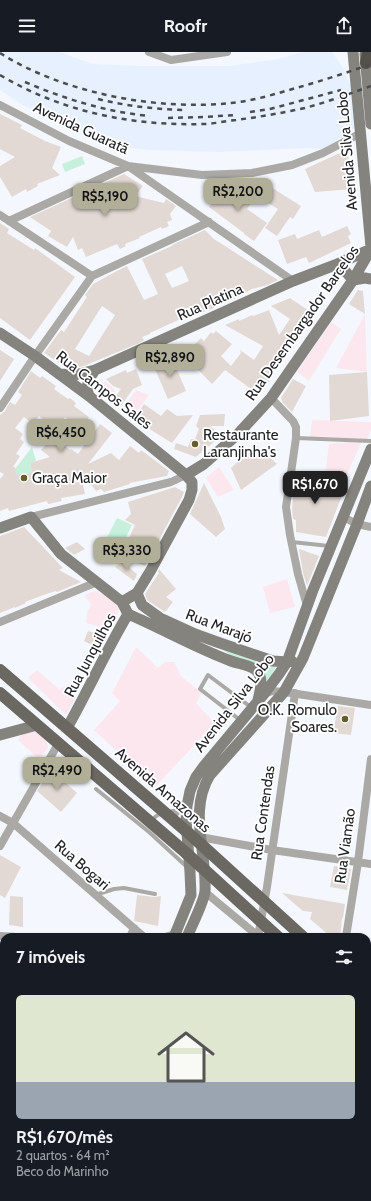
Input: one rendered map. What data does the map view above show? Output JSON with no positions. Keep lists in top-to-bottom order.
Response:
{
  "streets": {
    "main road": ["Avenida Amazonas"],
    "street": [
      "Avenida Guaratã",
      "Avenida Silva Lobo",
      "Rua Platina",
      "Rua Desembargador Barcelos",
      "Rua Campos Sales",
      "Rua Marajó",
      "Rua Junquilhos",
      "Rua Contendas",
      "Rua Viamão",
      "Rua Bogari"
    ]
  },
  "crossings": [
    ["Avenida Guaratã", "Avenida Silva Lobo"],
    ["Avenida Silva Lobo", "Rua Platina"],
    ["Avenida Silva Lobo", "Rua Desembargador Barcelos"],
    ["Avenida Silva Lobo", "Rua Marajó"],
    ["Avenida Silva Lobo", "Rua Contendas"],
    ["Rua Platina", "Rua Desembargador Barcelos"],
    ["Rua Platina", "Rua Campos Sales"],
    ["Rua Desembargador Barcelos", "Rua Campos Sales"],
    ["Rua Desembargador Barcelos", "Rua Junquilhos"],
    ["Rua Campos Sales", "Rua Junquilhos"],
    ["Rua Marajó", "Rua Junquilhos"],
    ["Rua Junquilhos", "Avenida Amazonas"]
  ],
  "places": ["Restaurante Laranjinha's", "Graça Maior", "O.K. Romulo Soares."],
  "page": {
    "header": "Roofr",
    "price": [
      "R$2,200",
      "R$5,190",
      "R$2,890",
      "R$6,450",
      "R$1,670",
      "R$3,330",
      "R$2,490"
    ],
    "heading": "7 imóveis",
    "list": [
      {
        "name": "R$1,670/mês",
        "note": "2 quartos · 64 m² · Beco do Marinho"
      }
    ]
  }
}
